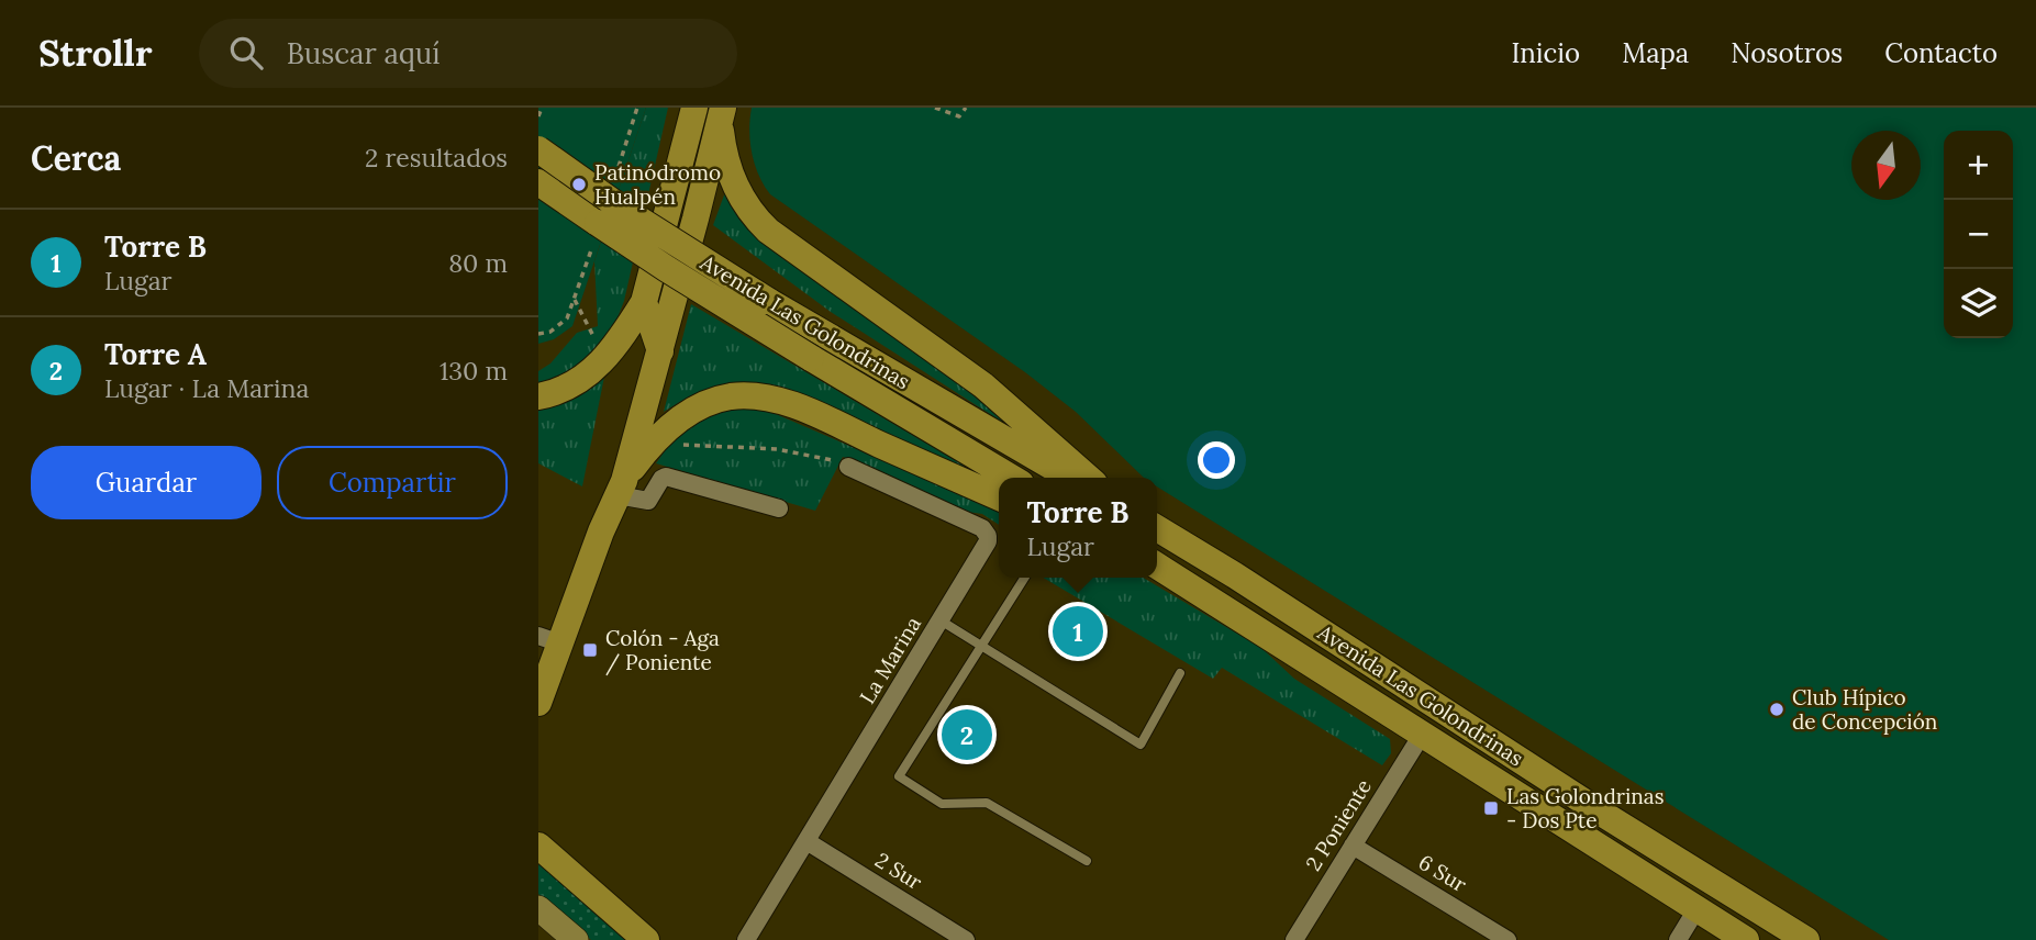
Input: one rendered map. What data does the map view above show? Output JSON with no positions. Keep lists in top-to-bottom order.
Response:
{
  "streets": {
    "main road": ["Avenida Las Golondrinas"],
    "street": [
      "La Marina",
      "2 Poniente",
      "2 Sur",
      "6 Sur"
    ]
  },
  "crossings": [
    ["Avenida Las Golondrinas", "2 Poniente"],
    ["La Marina", "2 Sur"],
    ["2 Poniente", "6 Sur"]
  ],
  "places": {
    "other": ["Patinódromo Hualpén", "Club Hípico de Concepción"],
    "transit": ["Colón - Aga / Poniente", "Las Golondrinas - Dos Pte"]
  },
  "north": "bottom",
  "page": {
    "header": "Strollr",
    "search": "Buscar aquí",
    "nav": [
      "Inicio",
      "Mapa",
      "Nosotros",
      "Contacto"
    ],
    "heading": ["Cerca", "2 resultados"],
    "map_buttons": ["+", "−"],
    "list": [
      {
        "mark": "1",
        "name": "Torre B",
        "note": "Lugar",
        "value": "80 m"
      },
      {
        "mark": "2",
        "name": "Torre A",
        "note": "Lugar · La Marina",
        "value": "130 m"
      }
    ],
    "buttons": ["Guardar", "Compartir"],
    "popup": ["Torre B", "Lugar"],
    "pins": ["1", "2"]
  }
}
